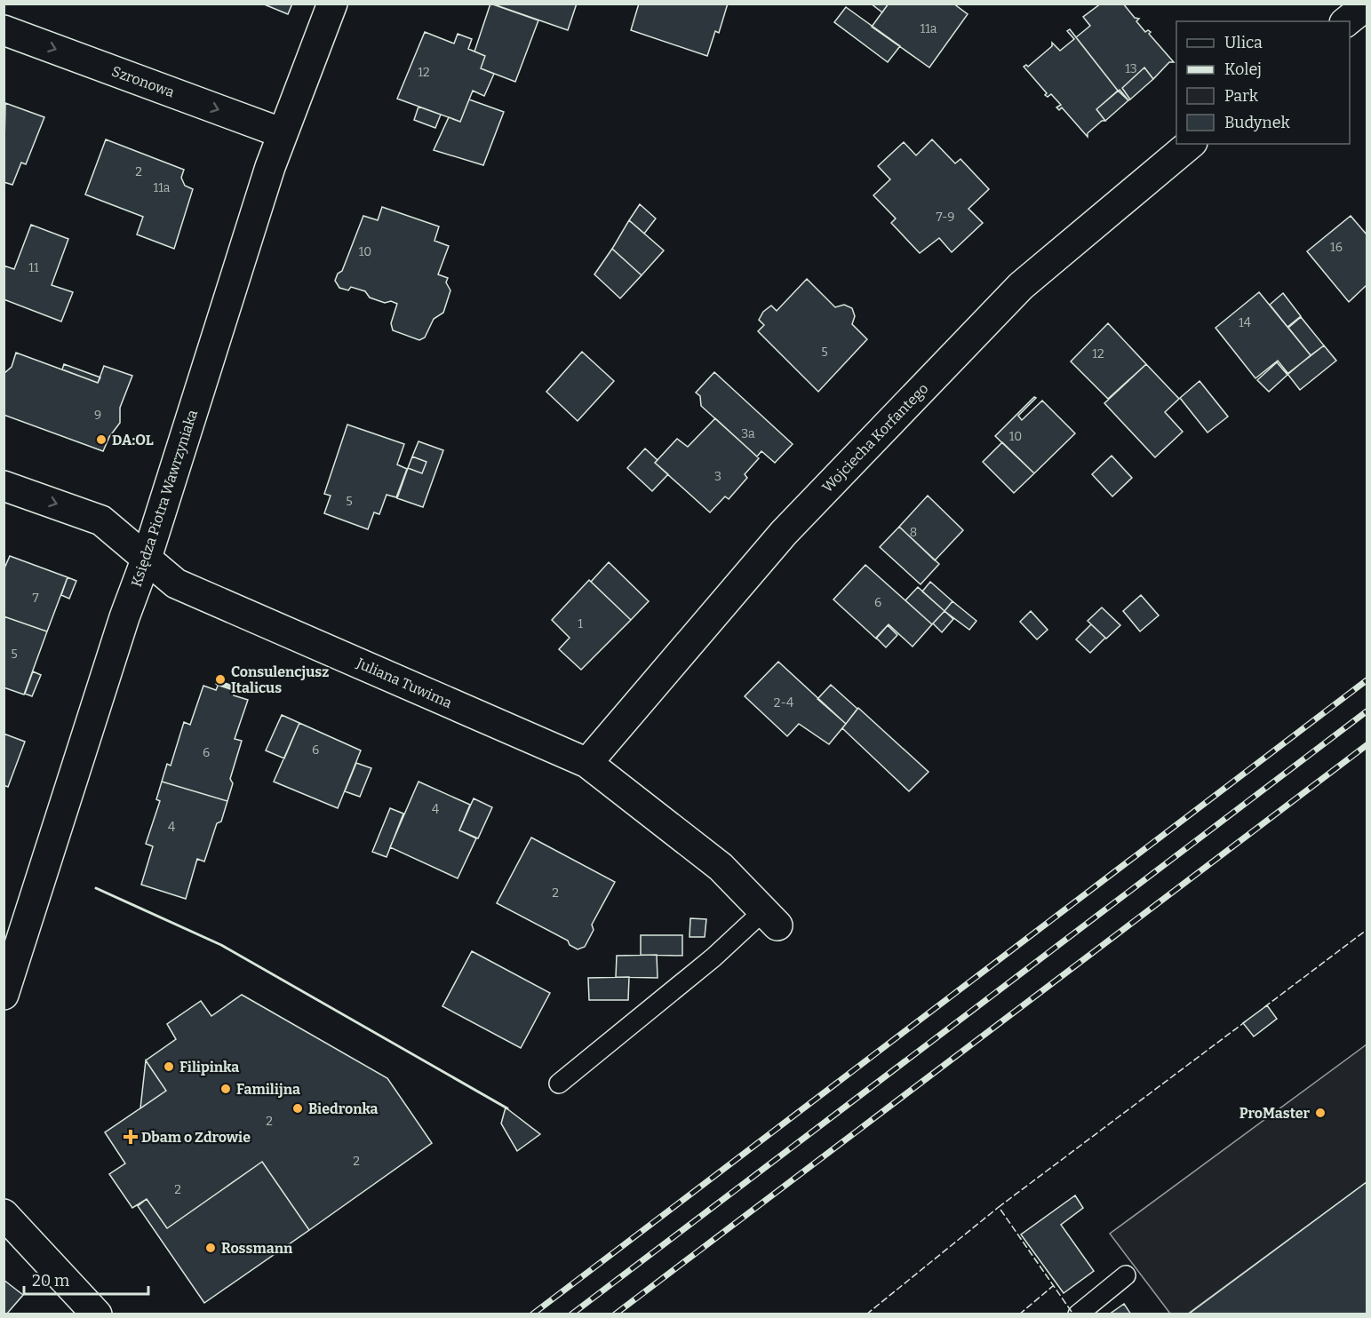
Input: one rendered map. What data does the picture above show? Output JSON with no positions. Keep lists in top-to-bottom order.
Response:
{
  "streets": {
    "street": [
      "Szronowa",
      "Wojciecha Korfantego",
      "Księdza Piotra Wawrzyniaka",
      "Juliana Tuwima"
    ]
  },
  "crossings": [
    ["Szronowa", "Księdza Piotra Wawrzyniaka"],
    ["Wojciecha Korfantego", "Juliana Tuwima"],
    ["Księdza Piotra Wawrzyniaka", "Juliana Tuwima"]
  ],
  "one_way": ["Szronowa"],
  "places": {
    "other": [
      "DA:OL",
      "Consulencjusz Italicus",
      "Filipinka",
      "Familijna",
      "Biedronka",
      "ProMaster",
      "Rossmann"
    ],
    "health": ["Dbam o Zdrowie"]
  },
  "house_numbers": [
    "11a",
    "13",
    "12",
    "2",
    "11a",
    "7-9",
    "16",
    "10",
    "11",
    "14",
    "5",
    "12",
    "9",
    "3a",
    "10",
    "3",
    "5",
    "8",
    "7",
    "6",
    "1",
    "5",
    "2-4",
    "6",
    "6",
    "4",
    "4",
    "2",
    "2",
    "2",
    "2"
  ],
  "legend": [
    "Ulica",
    "Kolej",
    "Park",
    "Budynek"
  ],
  "scale_bar": "20 m"
}
